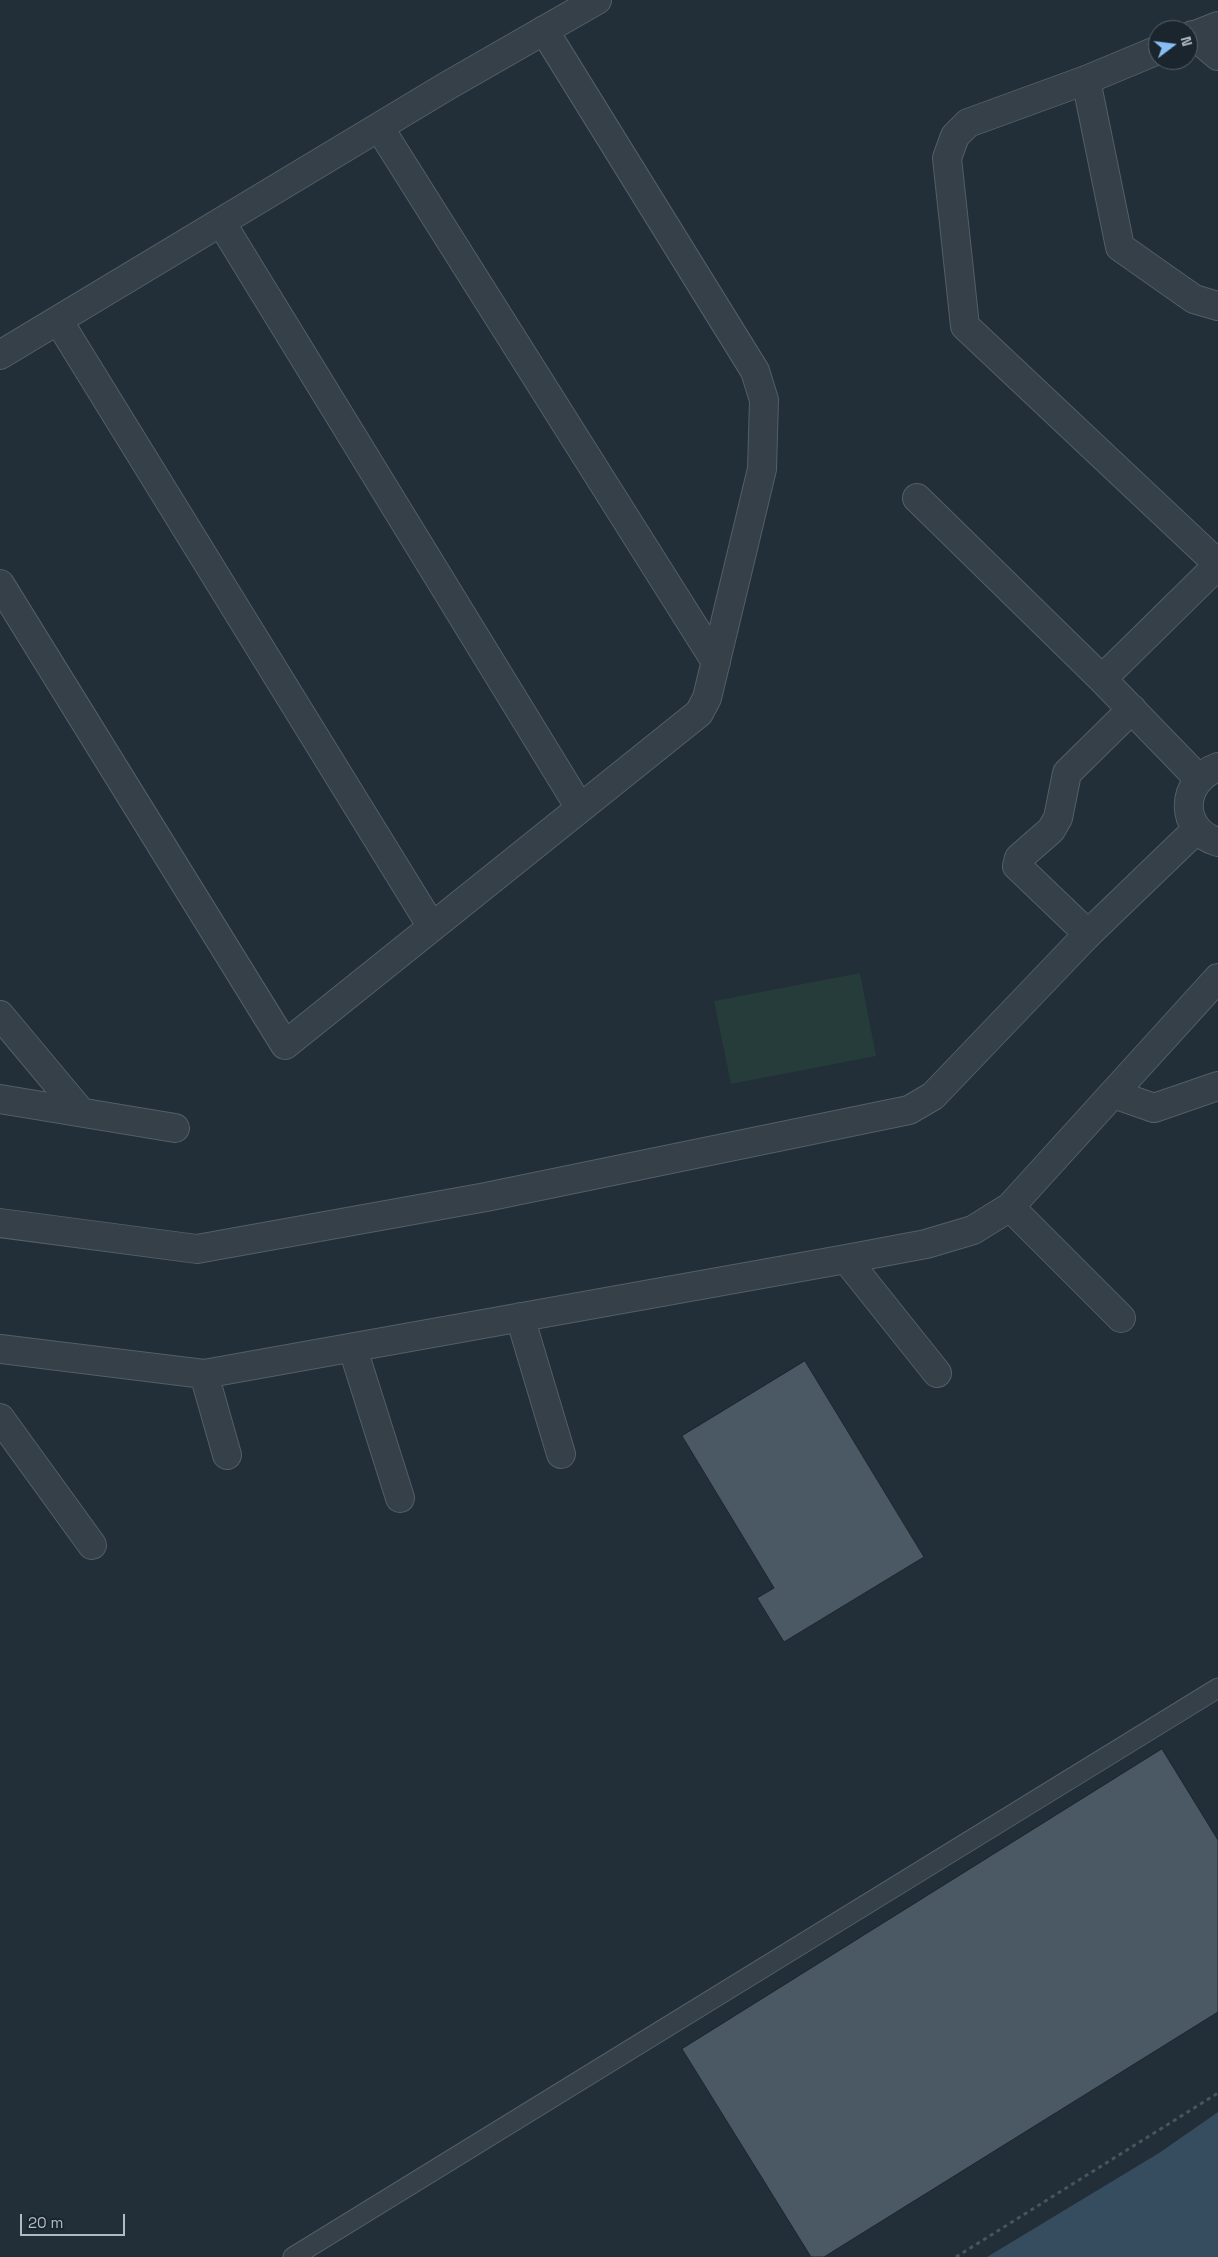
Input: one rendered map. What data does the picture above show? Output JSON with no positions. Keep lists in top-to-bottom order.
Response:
{
  "scale_bar": "20 m",
  "north": "right"
}
